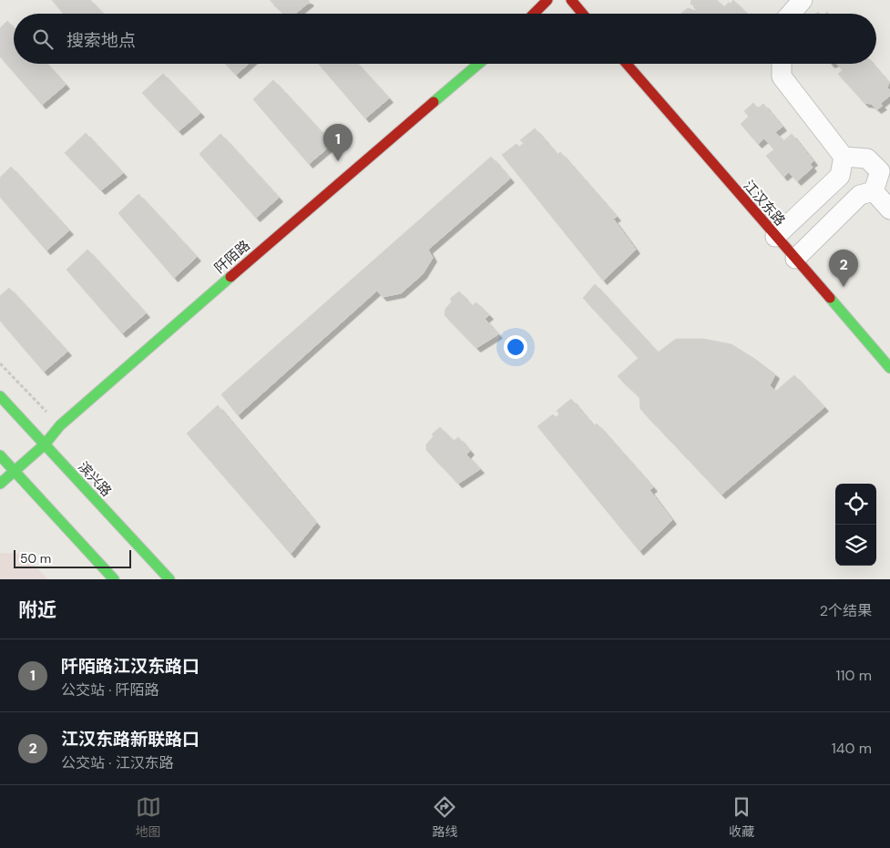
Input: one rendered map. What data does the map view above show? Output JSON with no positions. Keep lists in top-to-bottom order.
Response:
{
  "streets": {
    "street": ["江汉东路", "阡陌路", "滨兴路"]
  },
  "crossings": [
    ["阡陌路", "滨兴路"]
  ],
  "scale_bar": "50 m",
  "page": {
    "search": "搜索地点",
    "pins": ["1", "2"],
    "scale": "50 m",
    "heading": ["附近", "2个结果"],
    "list": [
      {
        "mark": "1",
        "name": "阡陌路江汉东路口",
        "note": "公交站 · 阡陌路",
        "value": "110 m"
      },
      {
        "mark": "2",
        "name": "江汉东路新联路口",
        "note": "公交站 · 江汉东路",
        "value": "140 m"
      }
    ],
    "nav": ["地图", "路线", "收藏"]
  }
}
